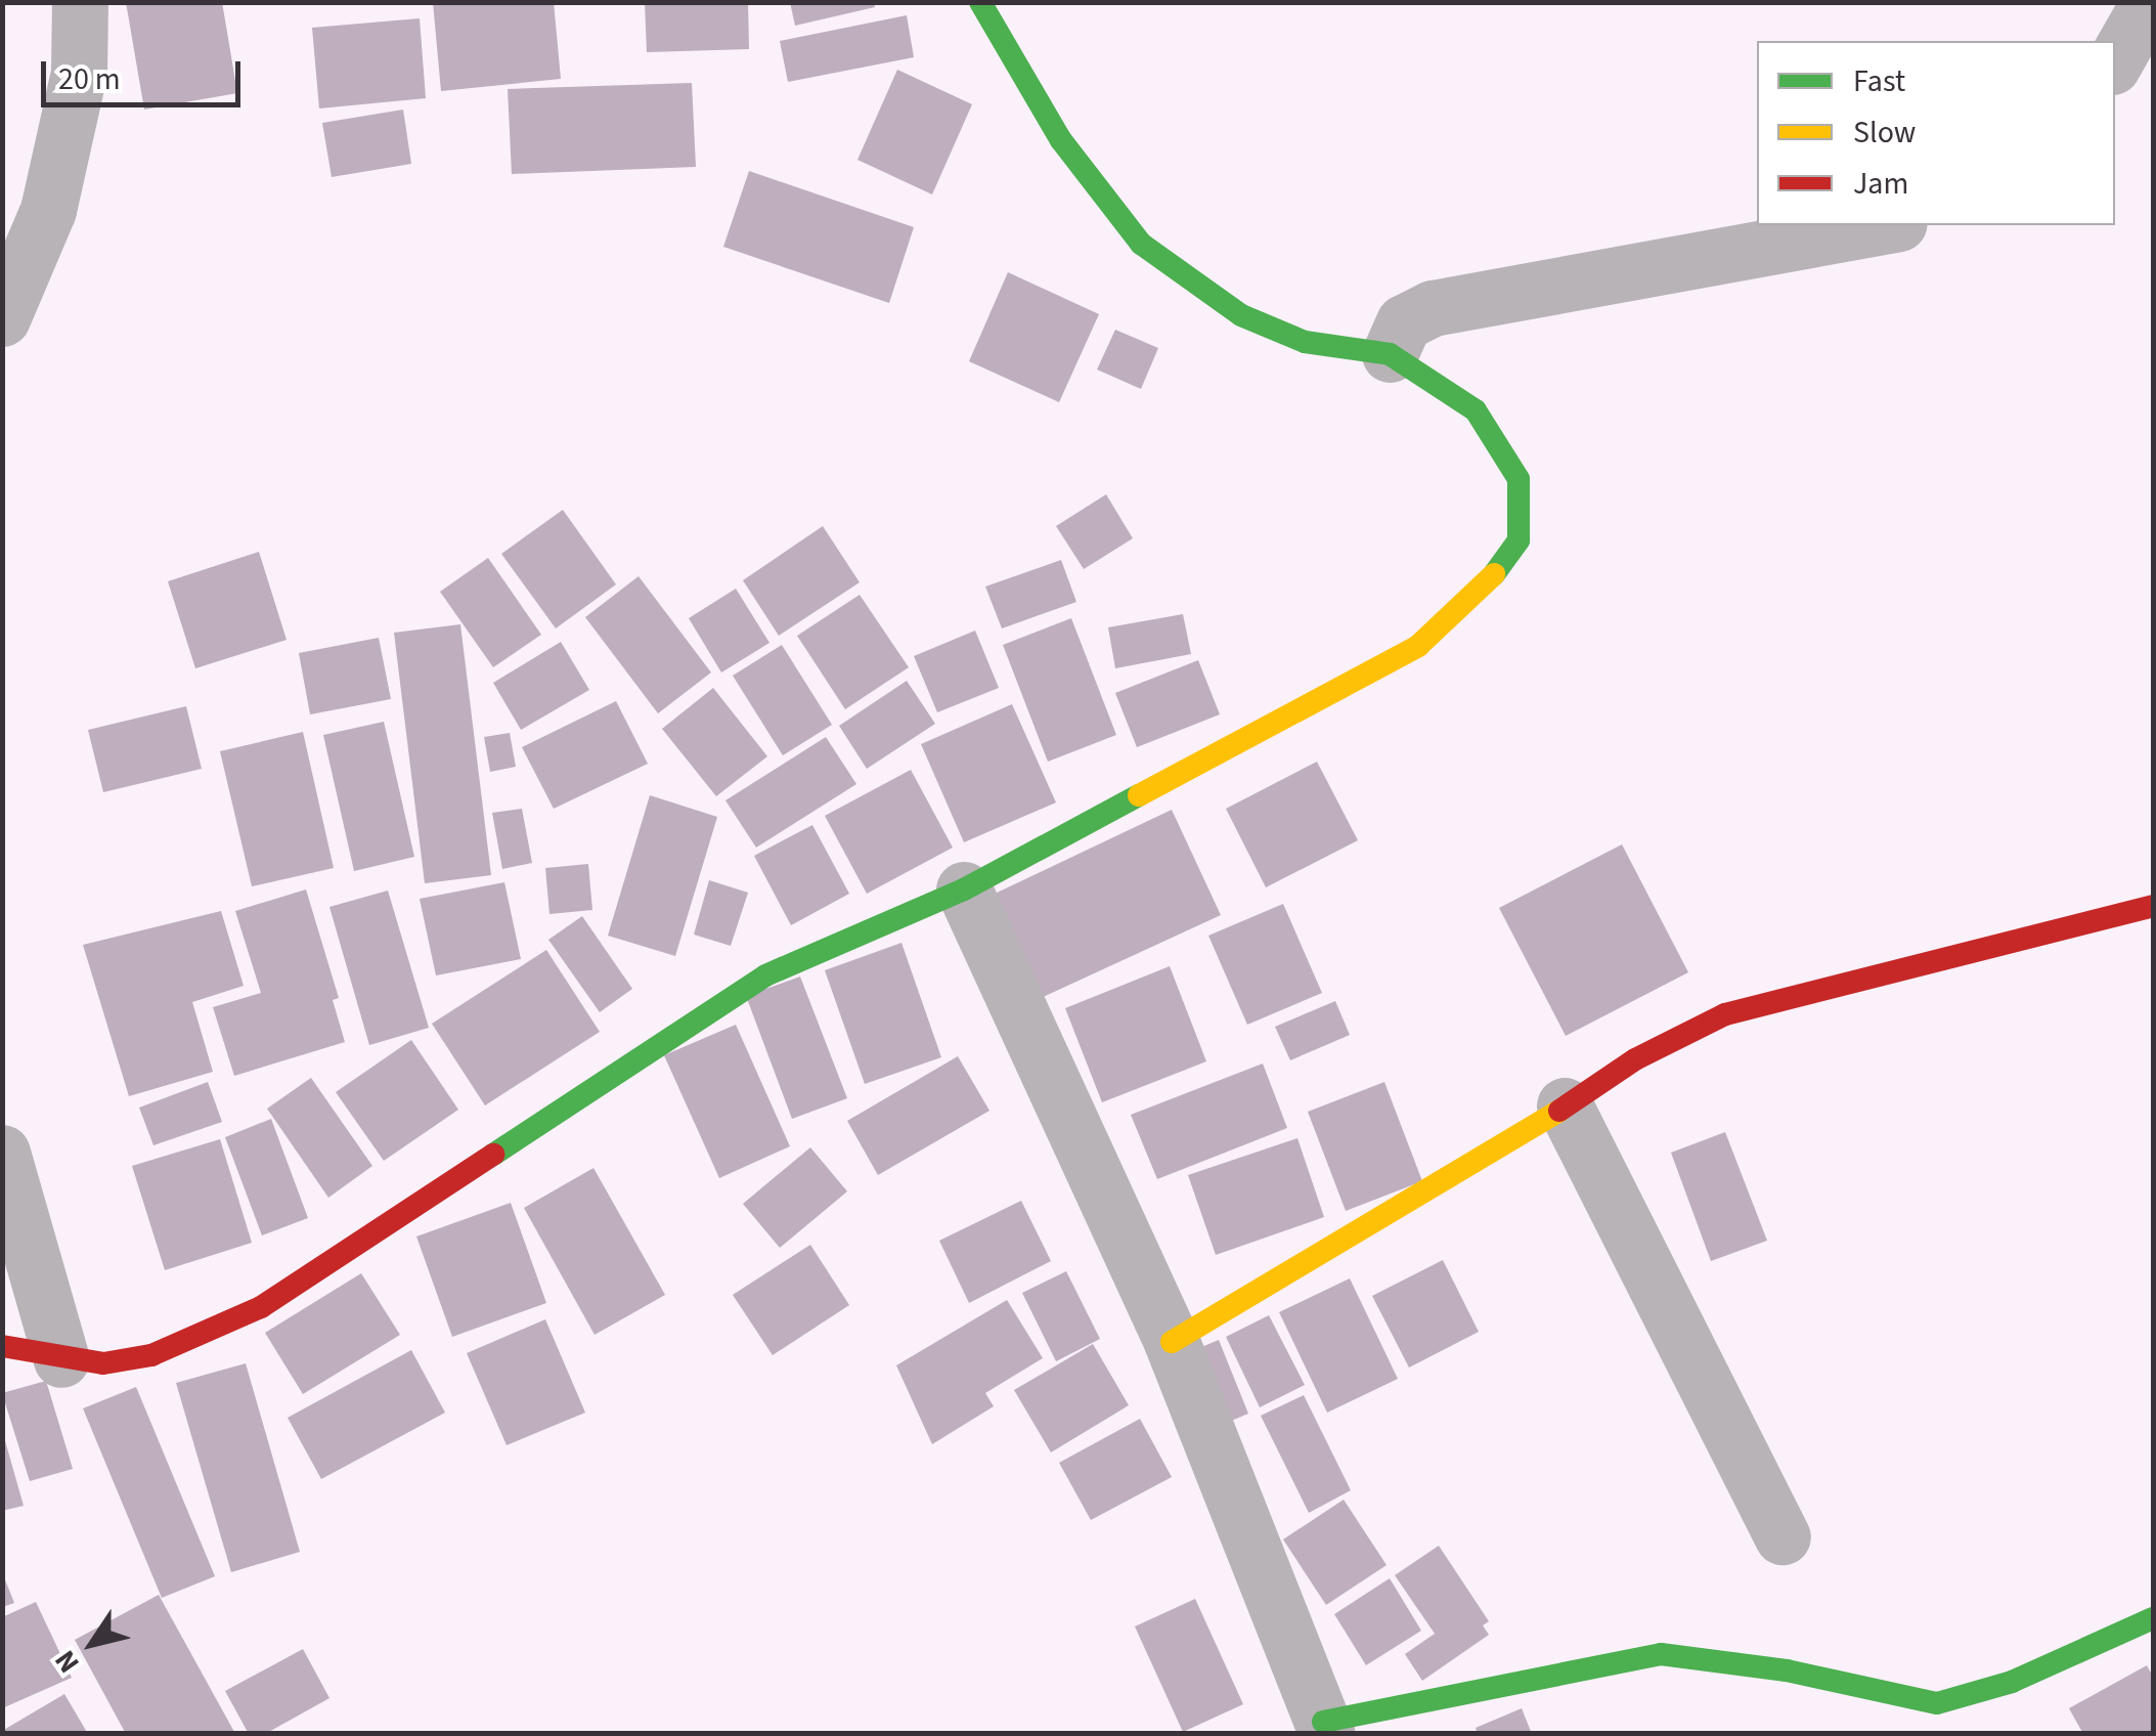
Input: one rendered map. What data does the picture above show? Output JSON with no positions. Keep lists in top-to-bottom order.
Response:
{
  "legend": ["Fast", "Slow", "Jam"],
  "scale_bar": "20 m",
  "north": "bottom left"
}
